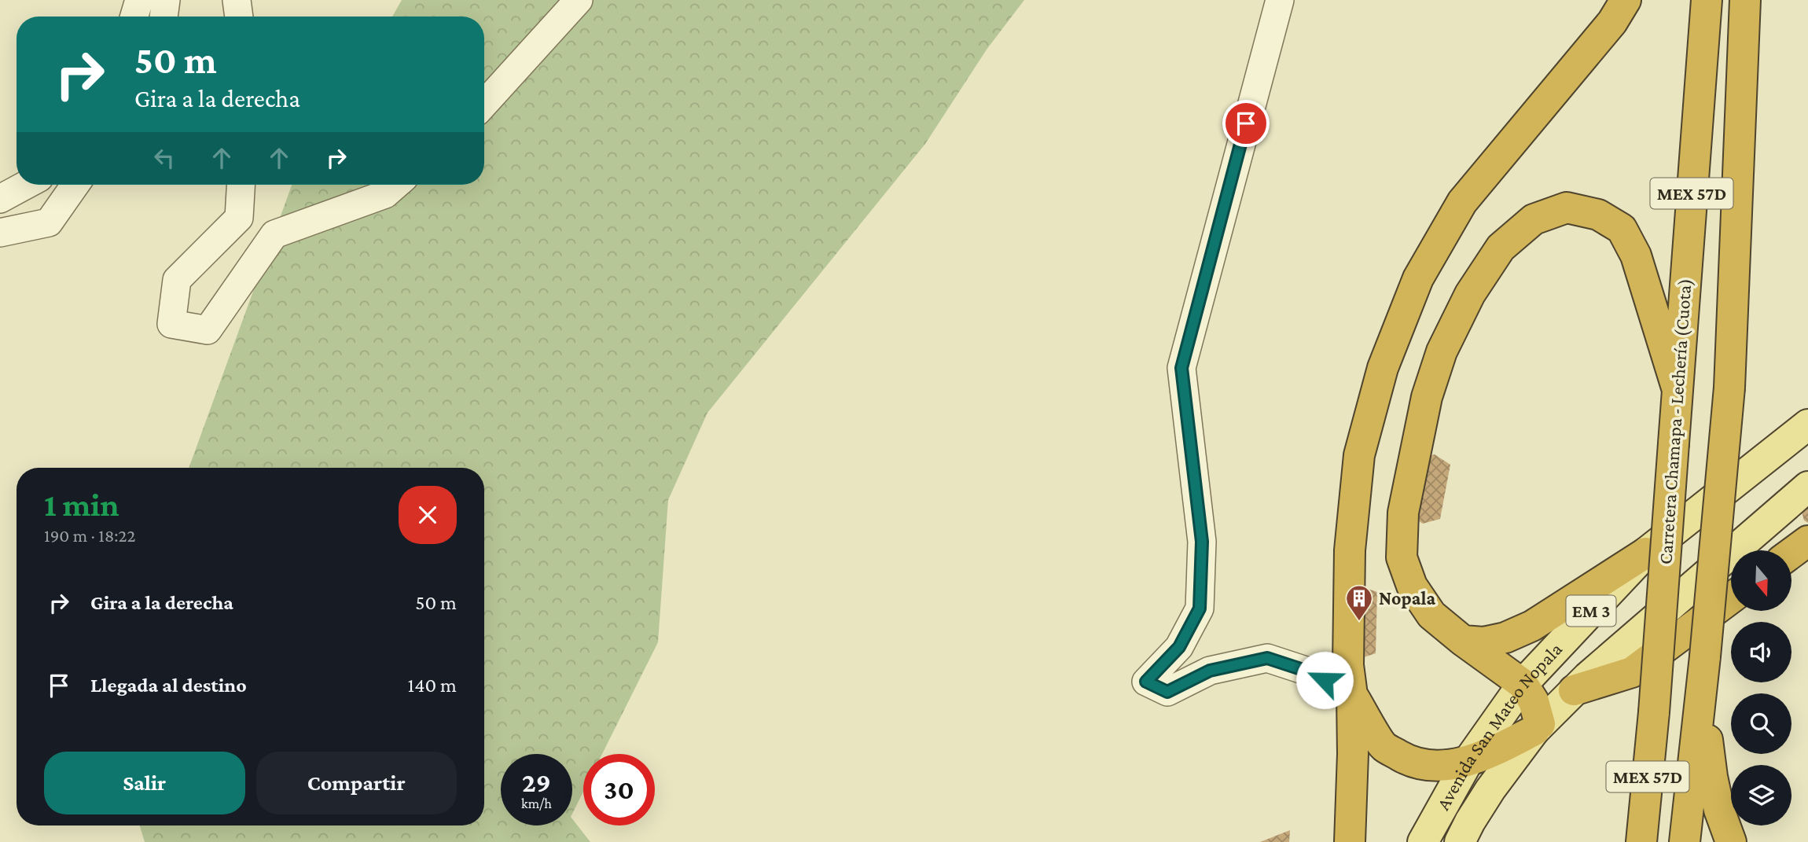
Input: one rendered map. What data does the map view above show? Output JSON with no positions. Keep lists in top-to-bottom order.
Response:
{
  "streets": {
    "highway": ["MEX 57D", "Carretera Chamapa - Lechería (Cuota)"],
    "main road": ["EM 3", "Avenida San Mateo Nopala"]
  },
  "places": {
    "building": ["Nopala"]
  },
  "north": "bottom",
  "page": {
    "turn": ["50 m", "Gira a la derecha"],
    "heading": ["1 min", "190 m · 18:22"],
    "list": [
      {
        "name": "Gira a la derecha",
        "value": "50 m"
      },
      {
        "name": "Llegada al destino",
        "value": "140 m"
      }
    ],
    "buttons": ["Salir", "Compartir"],
    "speed": "29 km/h",
    "limit": "30"
  }
}
